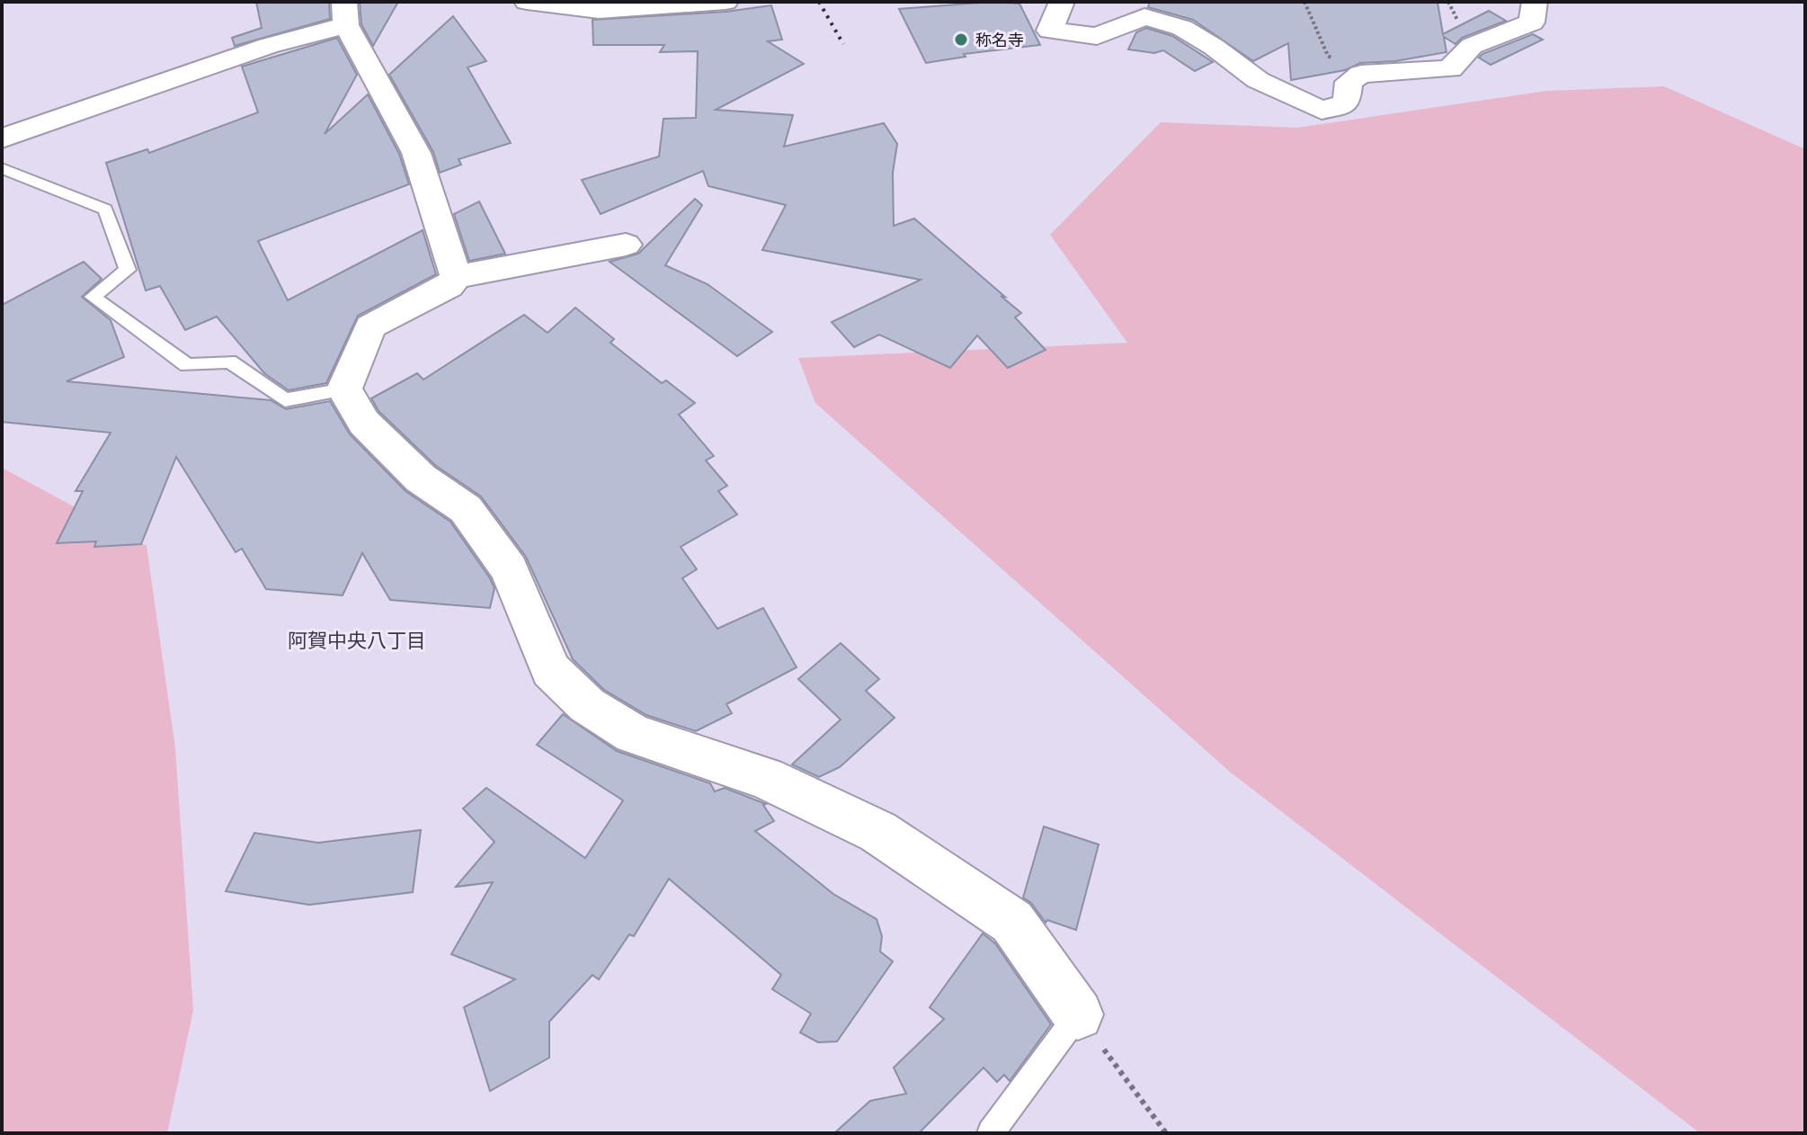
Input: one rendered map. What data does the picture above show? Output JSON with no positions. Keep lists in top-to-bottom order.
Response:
{
  "districts": ["阿賀中央八丁目"],
  "places": ["称名寺"]
}
